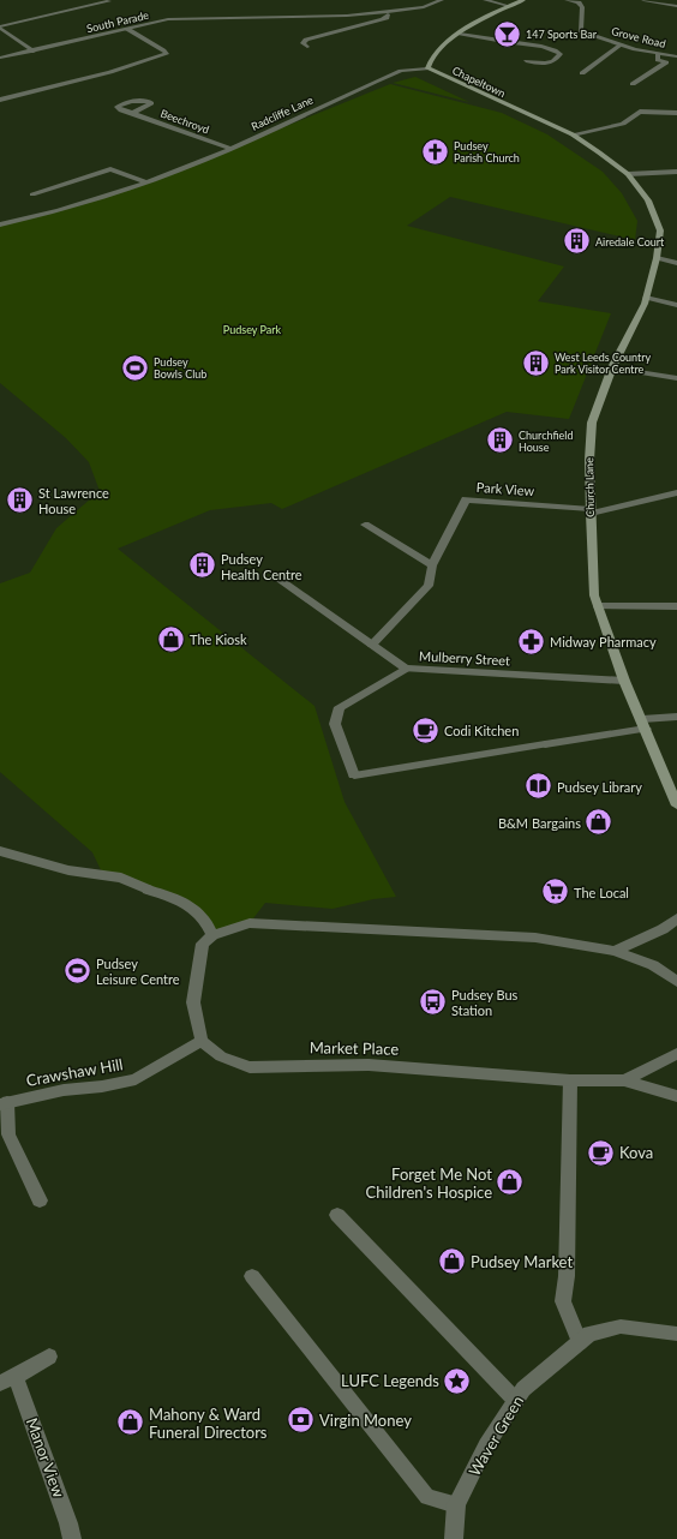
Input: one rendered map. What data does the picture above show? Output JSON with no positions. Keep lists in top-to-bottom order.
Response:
{
  "streets": {
    "main road": ["Chapeltown", "Church Lane"],
    "street": [
      "South Parade",
      "Grove Road",
      "Radcliffe Lane",
      "Beechroyd",
      "Park View",
      "Mulberry Street",
      "Market Place",
      "Crawshaw Hill",
      "Waver Green",
      "Manor View"
    ]
  },
  "crossings": [
    ["Chapeltown", "Radcliffe Lane"],
    ["Chapeltown", "Church Lane"],
    ["Radcliffe Lane", "Beechroyd"],
    ["Church Lane", "Park View"],
    ["Church Lane", "Mulberry Street"],
    ["Park View", "Mulberry Street"],
    ["Market Place", "Crawshaw Hill"]
  ],
  "parks": ["Pudsey Park"],
  "places": {
    "bar": ["147 Sports Bar"],
    "church": ["Pudsey Parish Church"],
    "building": [
      "Airedale Court",
      "West Leeds Country Park Visitor Centre",
      "Churchfield House",
      "St Lawrence House",
      "Pudsey Health Centre"
    ],
    "sports": ["Pudsey Bowls Club", "Pudsey Leisure Centre"],
    "shop": [
      "The Kiosk",
      "B&M Bargains",
      "Forget Me Not Children's Hospice",
      "Pudsey Market",
      "Mahony & Ward Funeral Directors"
    ],
    "pharmacy": ["Midway Pharmacy"],
    "cafe": ["Codi Kitchen", "Kova"],
    "library": ["Pudsey Library"],
    "supermarket": ["The Local"],
    "bus stop": ["Pudsey Bus Station"],
    "place": ["LUFC Legends"],
    "bank": ["Virgin Money"]
  }
}
